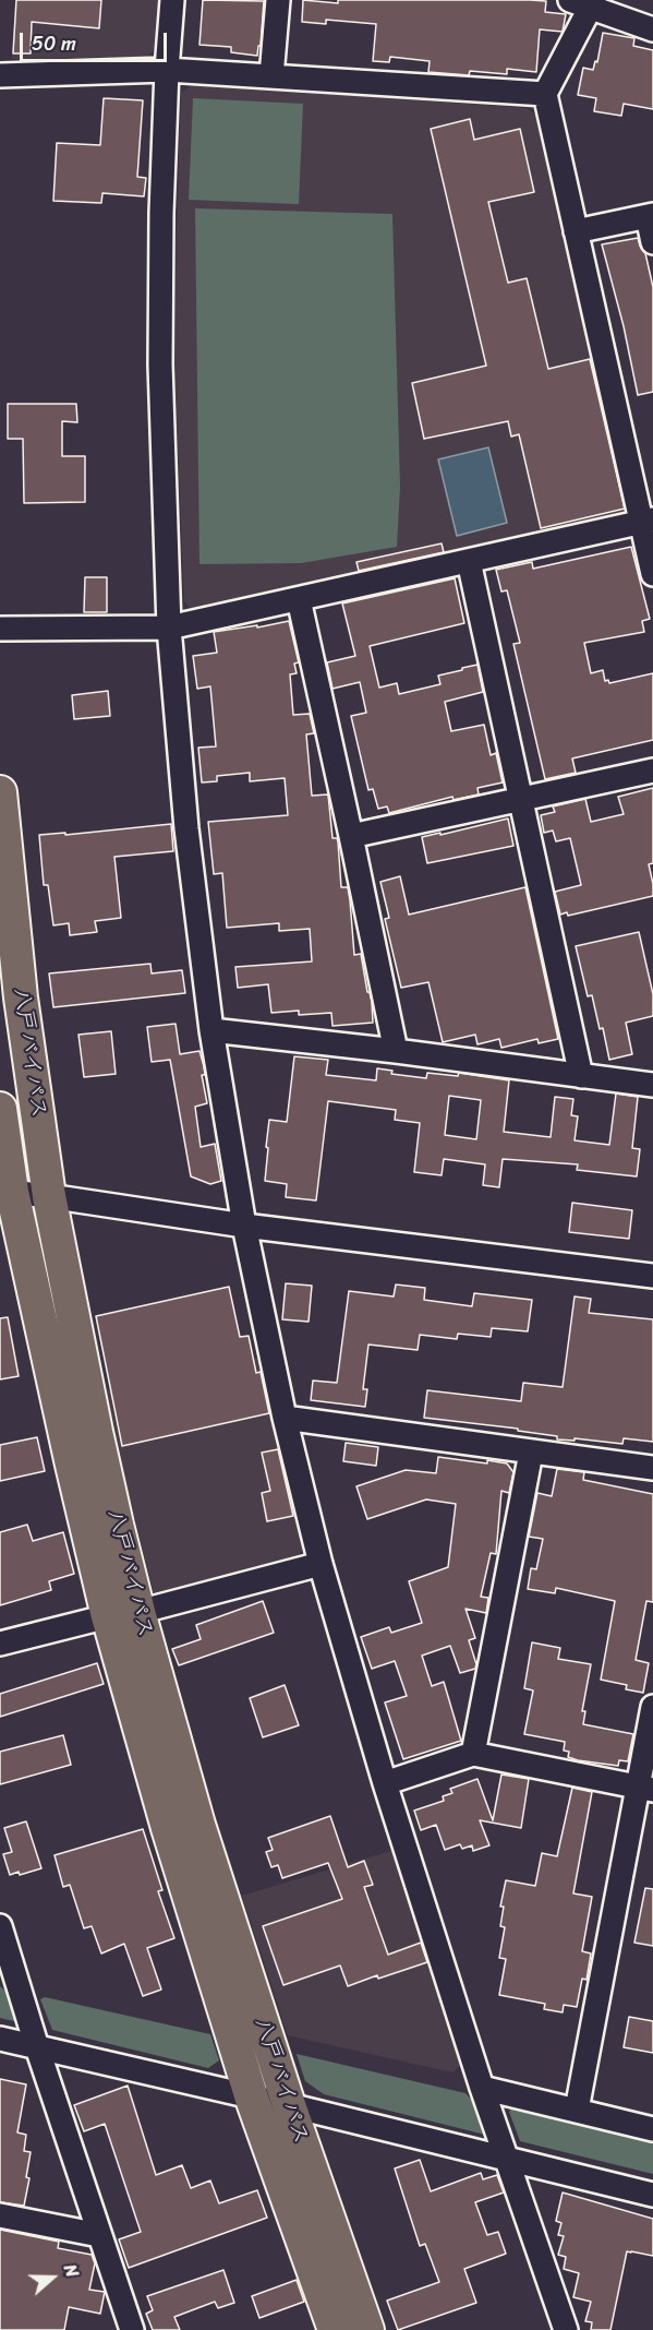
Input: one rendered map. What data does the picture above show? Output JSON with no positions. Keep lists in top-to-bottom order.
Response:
{
  "streets": {
    "highway": ["八戸バイパス"]
  },
  "scale_bar": "50 m",
  "north": "right"
}
